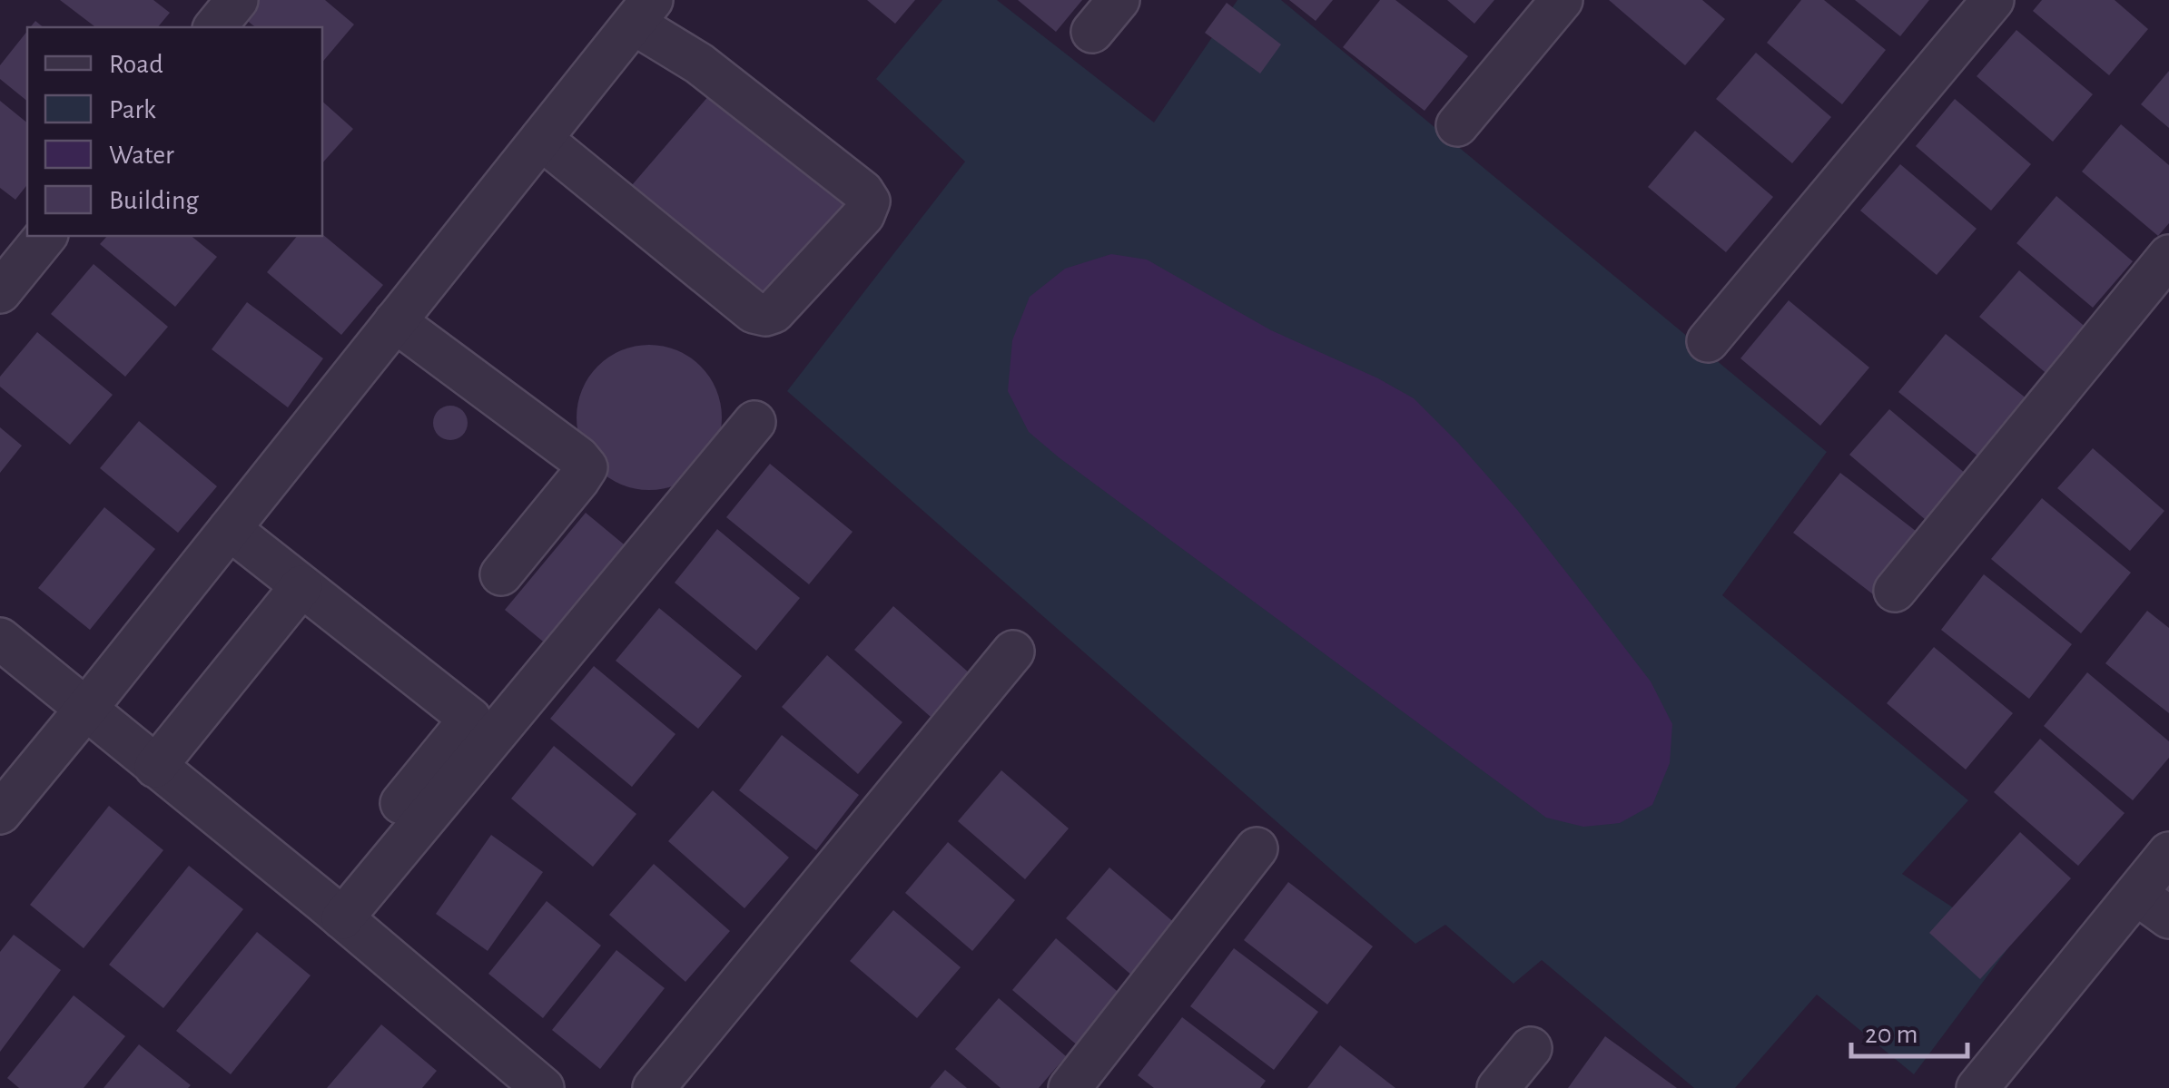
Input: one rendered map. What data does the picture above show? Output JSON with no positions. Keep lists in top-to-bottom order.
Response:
{
  "legend": [
    "Road",
    "Park",
    "Water",
    "Building"
  ],
  "scale_bar": "20 m"
}
